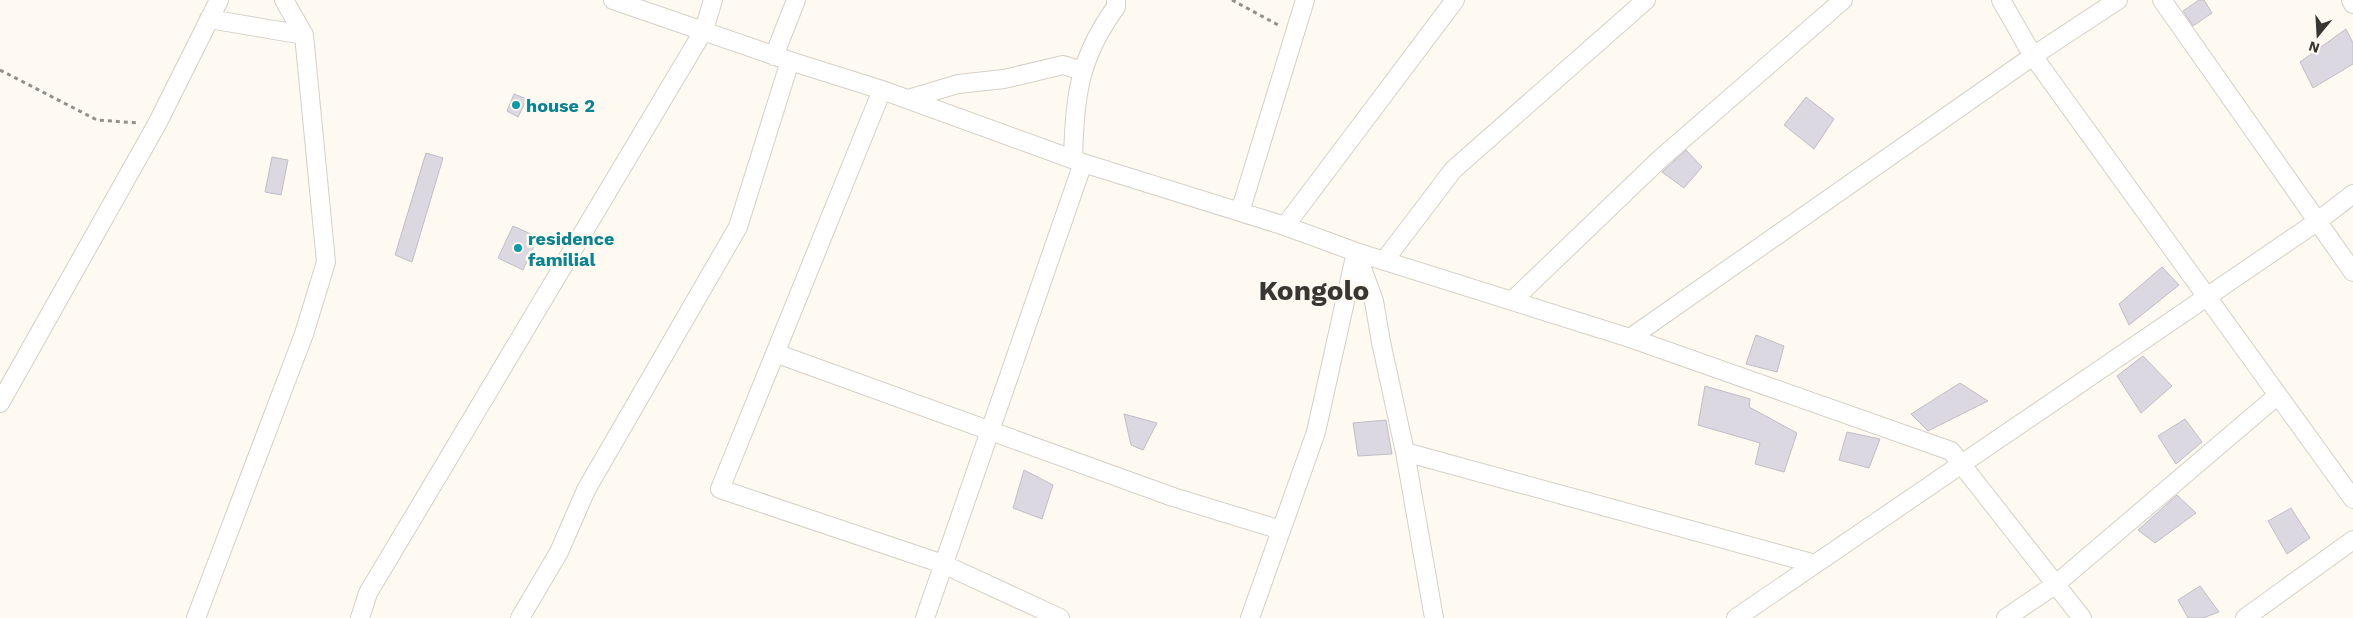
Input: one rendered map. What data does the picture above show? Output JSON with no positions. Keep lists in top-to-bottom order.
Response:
{
  "districts": ["Kongolo"],
  "places": ["house 2", "residence familial"],
  "north": "bottom"
}
